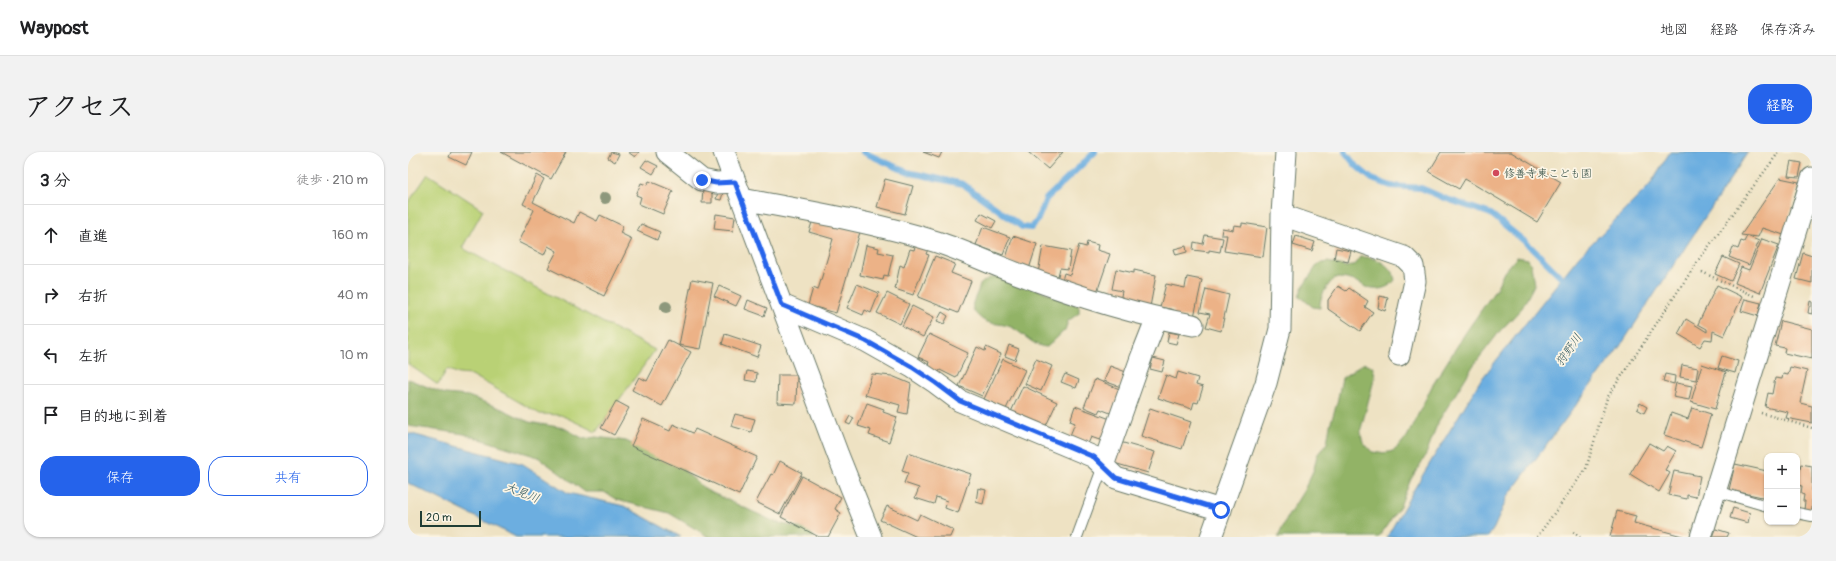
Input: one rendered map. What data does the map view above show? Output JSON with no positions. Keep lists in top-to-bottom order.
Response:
{
  "water": ["狩野川", "大見川"],
  "places": ["修善寺東こども園"],
  "scale_bar": "20 m",
  "page": {
    "header": "Waypost",
    "nav": ["地図", "経路", "保存済み"],
    "title": "アクセス",
    "buttons": [
      "経路",
      ["保存", "共有"]
    ],
    "heading": ["3 分", "徒歩 · 210 m"],
    "list": [
      ["直進", "160 m"],
      ["右折", "40 m"],
      ["左折", "10 m"],
      "目的地に到着"
    ],
    "map_buttons": ["+", "−"],
    "scale": "20 m"
  }
}
